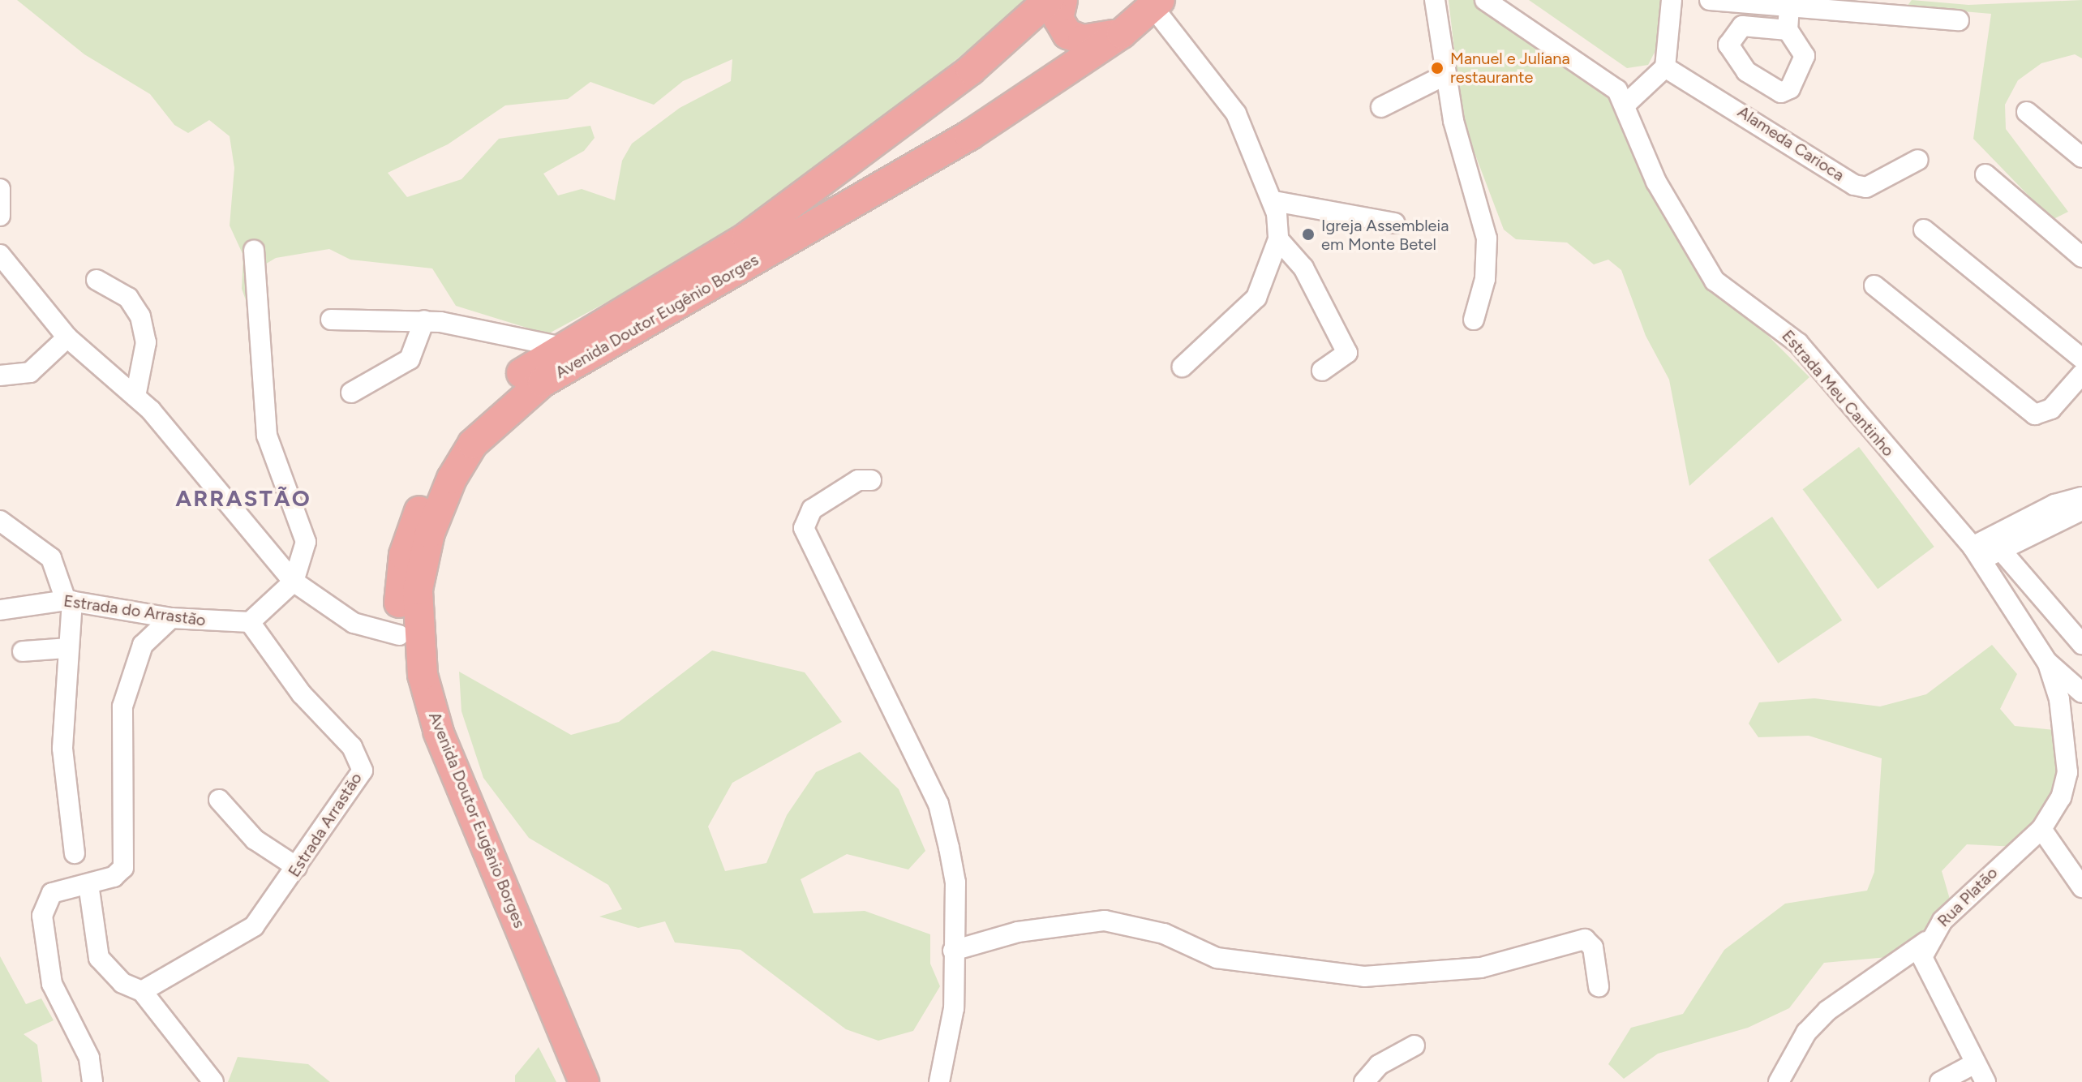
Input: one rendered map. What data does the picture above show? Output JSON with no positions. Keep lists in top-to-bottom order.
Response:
{
  "streets": {
    "highway": ["Avenida Doutor Eugênio Borges"],
    "street": [
      "Alameda Carioca",
      "Estrada Meu Cantinho",
      "Estrada do Arrastão",
      "Estrada Arrastão",
      "Rua Platão"
    ]
  },
  "crossings": [
    ["Estrada Meu Cantinho", "Rua Platão"],
    ["Estrada do Arrastão", "Estrada Arrastão"]
  ],
  "districts": ["ARRASTÃO"],
  "places": ["Manuel e Juliana restaurante", "Igreja Assembleia em Monte Betel"]
}
